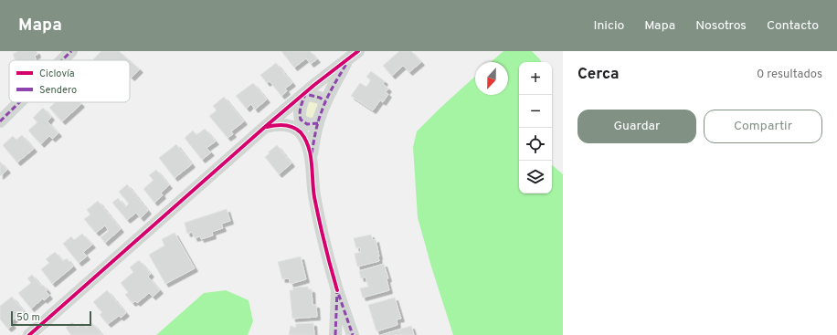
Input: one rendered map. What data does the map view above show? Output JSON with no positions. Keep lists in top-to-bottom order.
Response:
{
  "legend": ["Ciclovía", "Sendero"],
  "scale_bar": "50 m",
  "north": "bottom",
  "page": {
    "header": "Mapa",
    "nav": [
      "Inicio",
      "Mapa",
      "Nosotros",
      "Contacto"
    ],
    "heading": ["Cerca", "0 resultados"],
    "map_buttons": ["+", "−"],
    "buttons": ["Guardar", "Compartir"],
    "scale": "50 m"
  }
}
